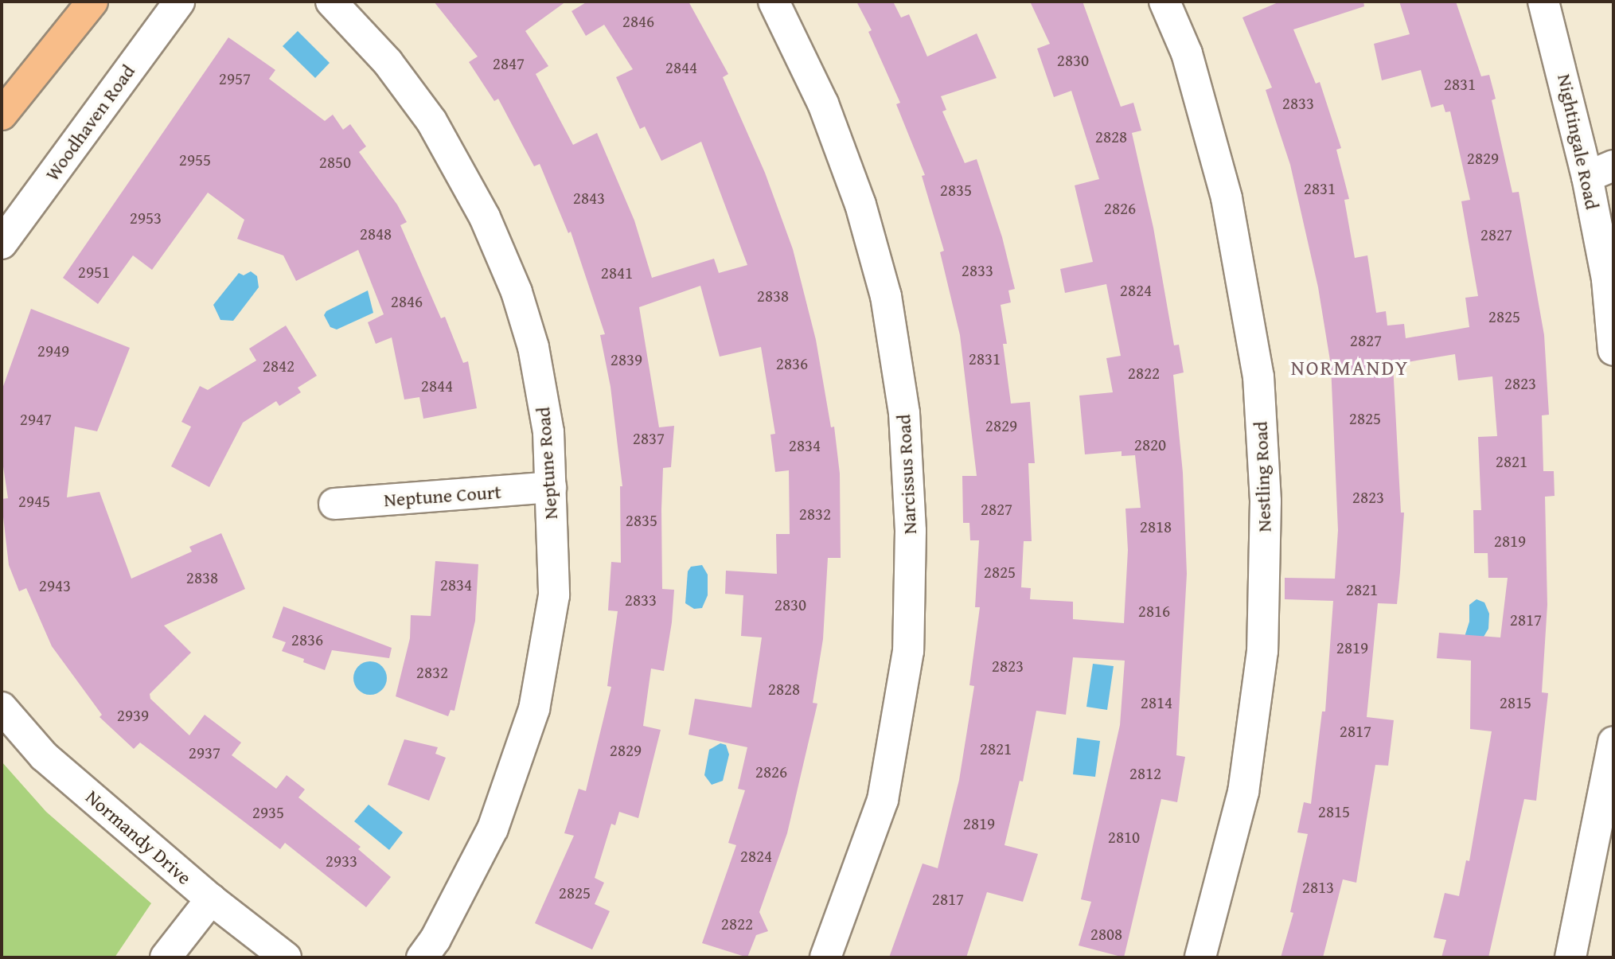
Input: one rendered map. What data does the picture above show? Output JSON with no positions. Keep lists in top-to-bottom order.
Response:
{
  "streets": {
    "street": [
      "Woodhaven Road",
      "Nightingale Road",
      "Neptune Road",
      "Narcissus Road",
      "Nestling Road",
      "Neptune Court",
      "Normandy Drive"
    ]
  },
  "crossings": [
    ["Neptune Road", "Neptune Court"]
  ],
  "districts": ["NORMANDY"],
  "house_numbers": [
    "2846",
    "2830",
    "2847",
    "2844",
    "2957",
    "2831",
    "2833",
    "2828",
    "2829",
    "2955",
    "2850",
    "2831",
    "2835",
    "2843",
    "2826",
    "2953",
    "2848",
    "2827",
    "2833",
    "2951",
    "2841",
    "2824",
    "2838",
    "2846",
    "2825",
    "2827",
    "2949",
    "2831",
    "2839",
    "2836",
    "2842",
    "2822",
    "2823",
    "2844",
    "2825",
    "2947",
    "2829",
    "2837",
    "2820",
    "2834",
    "2821",
    "2823",
    "2945",
    "2827",
    "2832",
    "2835",
    "2818",
    "2819",
    "2825",
    "2838",
    "2834",
    "2943",
    "2821",
    "2833",
    "2830",
    "2816",
    "2817",
    "2836",
    "2819",
    "2823",
    "2832",
    "2828",
    "2814",
    "2815",
    "2939",
    "2817",
    "2821",
    "2829",
    "2937",
    "2826",
    "2812",
    "2815",
    "2935",
    "2819",
    "2810",
    "2824",
    "2933",
    "2813",
    "2825",
    "2817",
    "2822",
    "2808"
  ]
}
